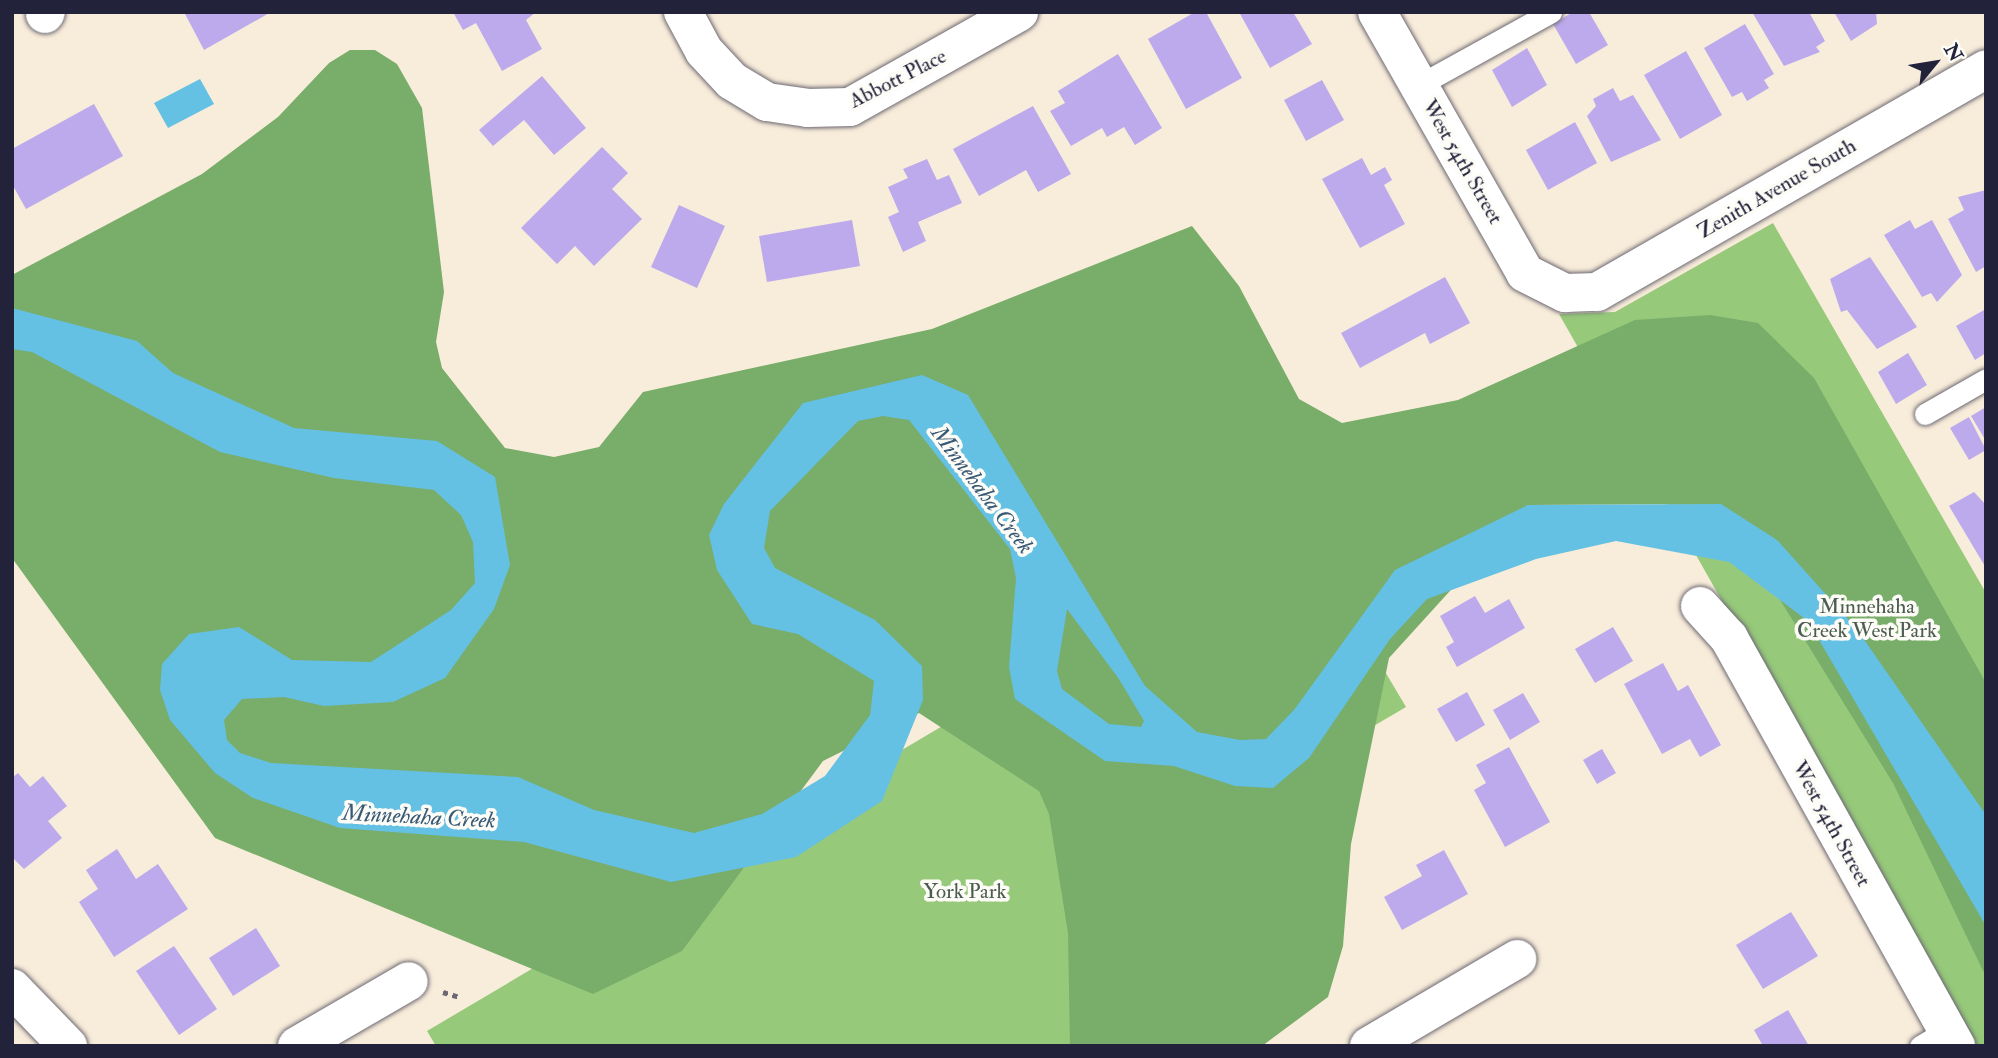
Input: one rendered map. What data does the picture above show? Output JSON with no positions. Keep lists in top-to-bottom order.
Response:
{
  "streets": {
    "street": ["Abbott Place", "West 54th Street", "Zenith Avenue South"]
  },
  "crossings": [
    ["West 54th Street", "Zenith Avenue South"]
  ],
  "water": ["Minnehaha Creek"],
  "parks": ["Minnehaha Creek West Park", "York Park"],
  "north": "top right"
}
